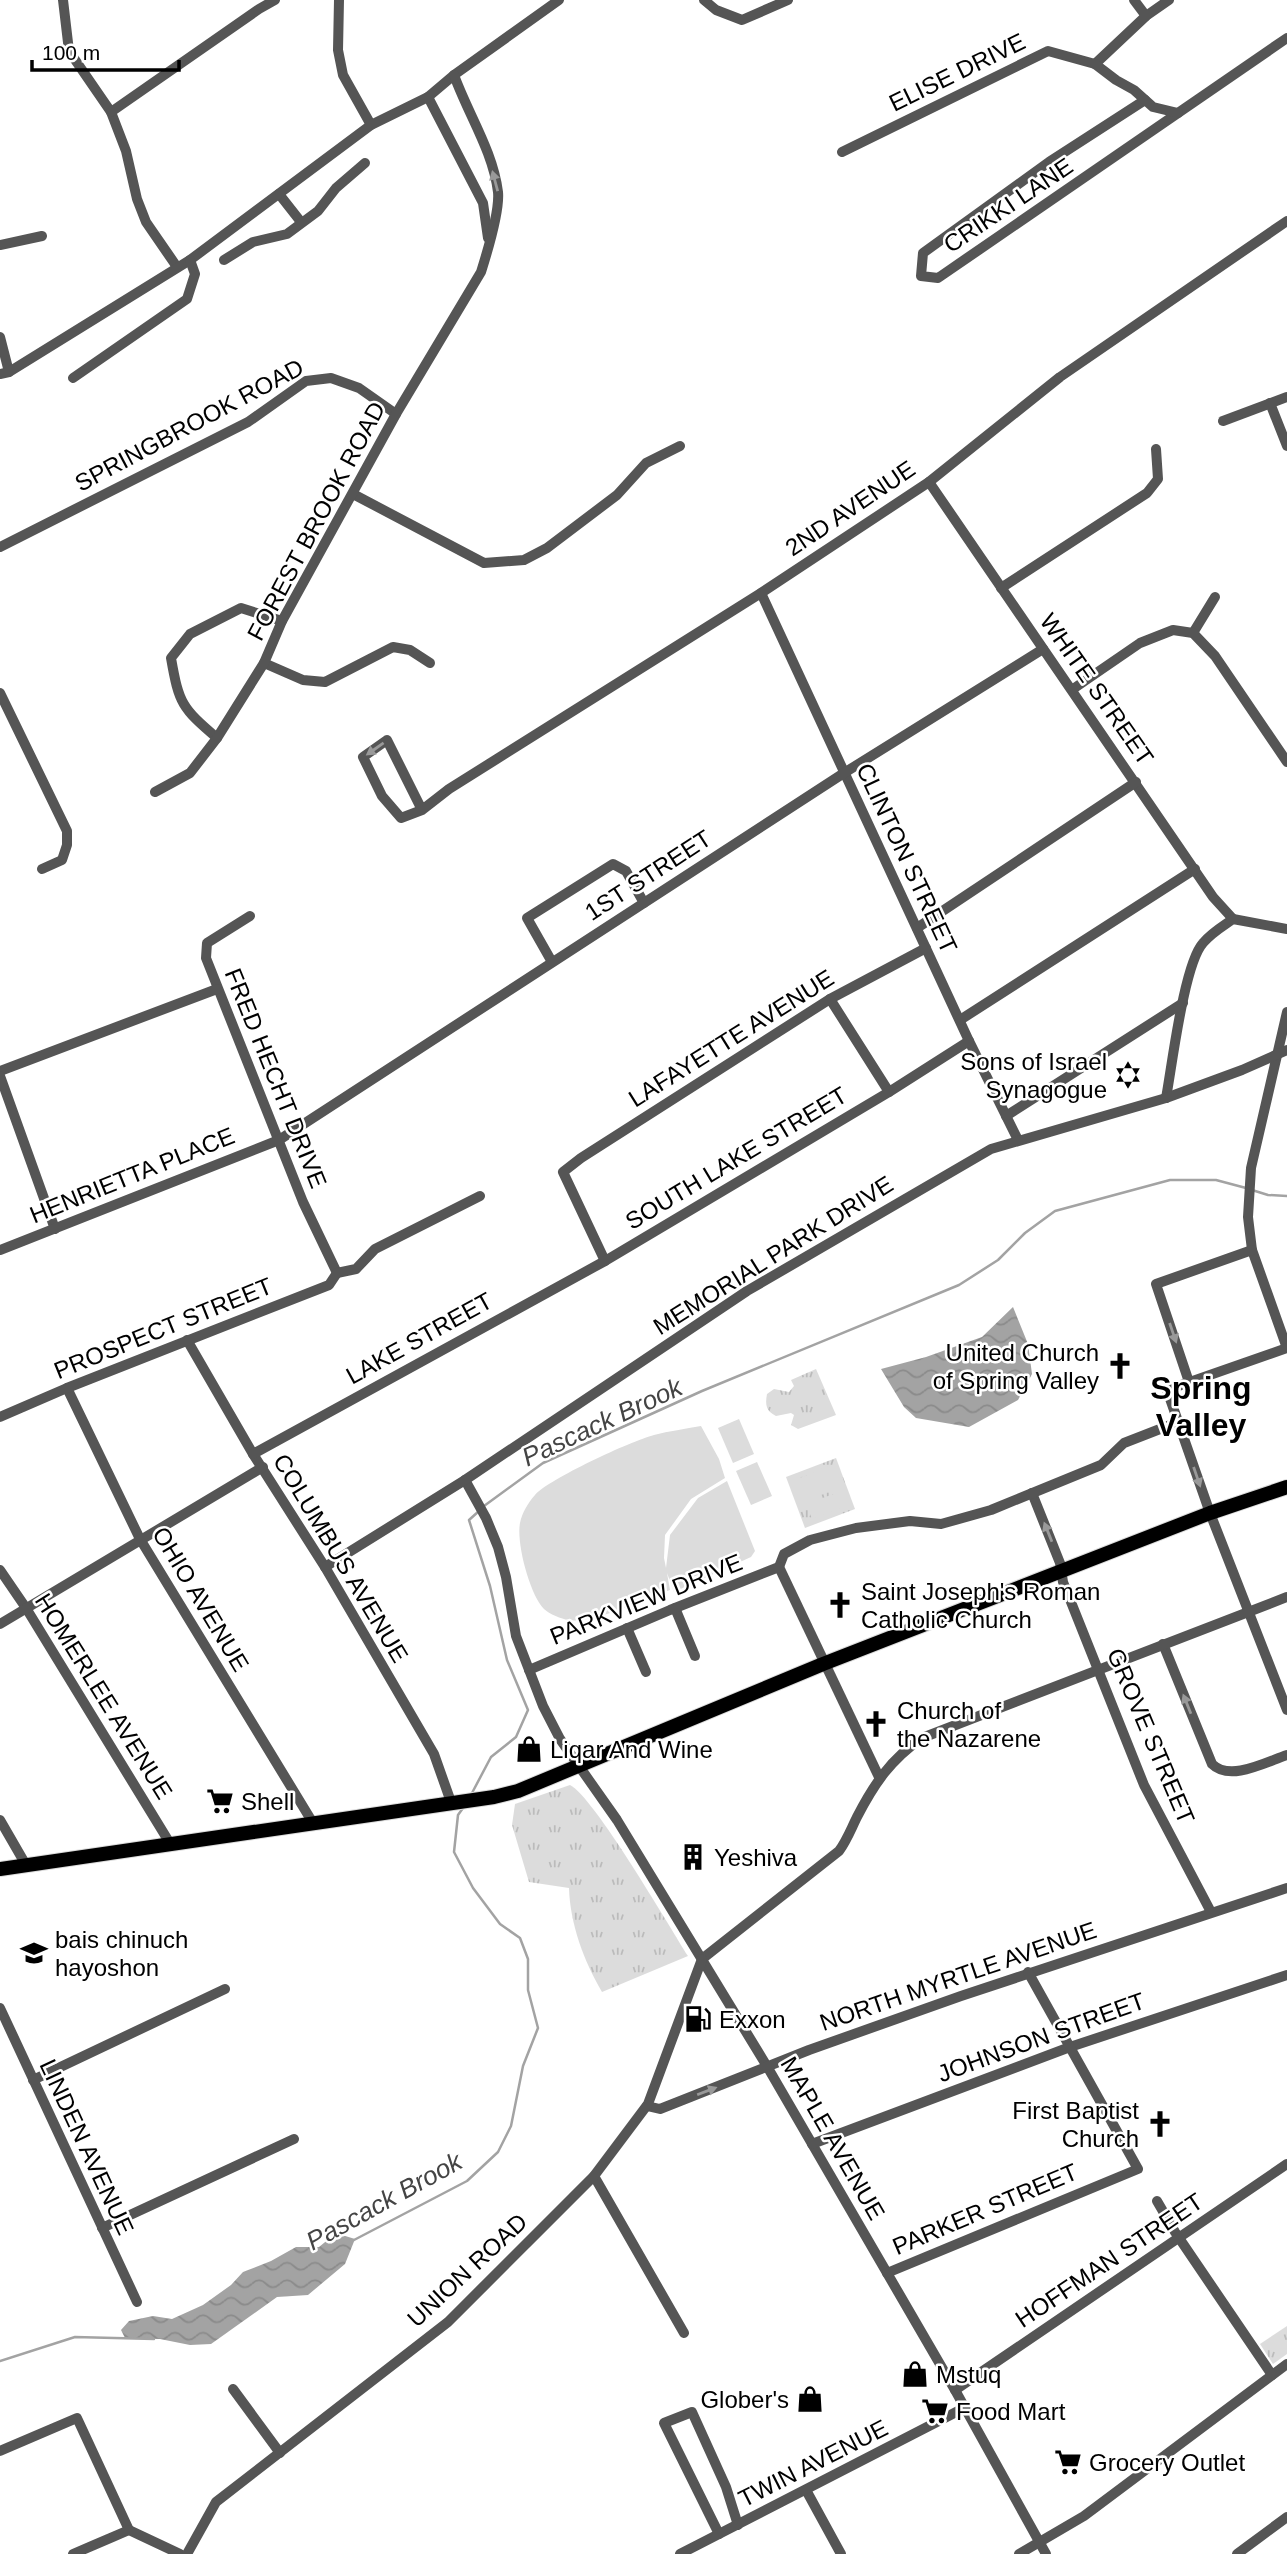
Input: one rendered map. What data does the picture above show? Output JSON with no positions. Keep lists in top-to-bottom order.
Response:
{
  "streets": {
    "street": [
      "ELISE DRIVE",
      "CRIKKI LANE",
      "SPRINGBROOK ROAD",
      "2ND AVENUE",
      "FOREST BROOK ROAD",
      "WHITE STREET",
      "CLINTON STREET",
      "1ST STREET",
      "LAFAYETTE AVENUE",
      "FRED HECHT DRIVE",
      "SOUTH LAKE STREET",
      "HENRIETTA PLACE",
      "MEMORIAL PARK DRIVE",
      "PROSPECT STREET",
      "LAKE STREET",
      "COLUMBUS AVENUE",
      "OHIO AVENUE",
      "PARKVIEW DRIVE",
      "HOMERLEE AVENUE",
      "GROVE STREET",
      "NORTH MYRTLE AVENUE",
      "JOHNSON STREET",
      "MAPLE AVENUE",
      "LINDEN AVENUE",
      "PARKER STREET",
      "HOFFMAN STREET",
      "UNION ROAD",
      "TWIN AVENUE"
    ]
  },
  "crossings": [
    ["ELISE DRIVE", "CRIKKI LANE"],
    ["SPRINGBROOK ROAD", "FOREST BROOK ROAD"],
    ["2ND AVENUE", "WHITE STREET"],
    ["2ND AVENUE", "CLINTON STREET"],
    ["WHITE STREET", "1ST STREET"],
    ["CLINTON STREET", "1ST STREET"],
    ["CLINTON STREET", "LAFAYETTE AVENUE"],
    ["CLINTON STREET", "MEMORIAL PARK DRIVE"],
    ["1ST STREET", "FRED HECHT DRIVE"],
    ["1ST STREET", "HENRIETTA PLACE"],
    ["LAFAYETTE AVENUE", "SOUTH LAKE STREET"],
    ["LAFAYETTE AVENUE", "LAKE STREET"],
    ["FRED HECHT DRIVE", "HENRIETTA PLACE"],
    ["FRED HECHT DRIVE", "PROSPECT STREET"],
    ["SOUTH LAKE STREET", "LAKE STREET"],
    ["MEMORIAL PARK DRIVE", "COLUMBUS AVENUE"],
    ["MEMORIAL PARK DRIVE", "MAPLE AVENUE"],
    ["PROSPECT STREET", "COLUMBUS AVENUE"],
    ["PROSPECT STREET", "OHIO AVENUE"],
    ["LAKE STREET", "COLUMBUS AVENUE"],
    ["PARKVIEW DRIVE", "MAPLE AVENUE"],
    ["GROVE STREET", "NORTH MYRTLE AVENUE"],
    ["NORTH MYRTLE AVENUE", "MAPLE AVENUE"],
    ["NORTH MYRTLE AVENUE", "UNION ROAD"],
    ["JOHNSON STREET", "MAPLE AVENUE"],
    ["JOHNSON STREET", "PARKER STREET"],
    ["MAPLE AVENUE", "PARKER STREET"],
    ["MAPLE AVENUE", "HOFFMAN STREET"],
    ["MAPLE AVENUE", "UNION ROAD"],
    ["MAPLE AVENUE", "TWIN AVENUE"]
  ],
  "districts": ["Spring Valley"],
  "water": ["Pascack Brook"],
  "places": {
    "synagogue": ["Sons of Israel Synagogue"],
    "church": [
      "United Church of Spring Valley",
      "Saint Joseph's Roman Catholic Church",
      "Church of the Nazarene",
      "First Baptist Church"
    ],
    "shop": ["Liqar And Wine", "Mstuq", "Glober's"],
    "supermarket": ["Shell", "Food Mart", "Grocery Outlet"],
    "building": ["Yeshiva"],
    "school or university": ["bais chinuch hayoshon"],
    "fuel station": ["Exxon"]
  },
  "scale_bar": "100 m"
}
